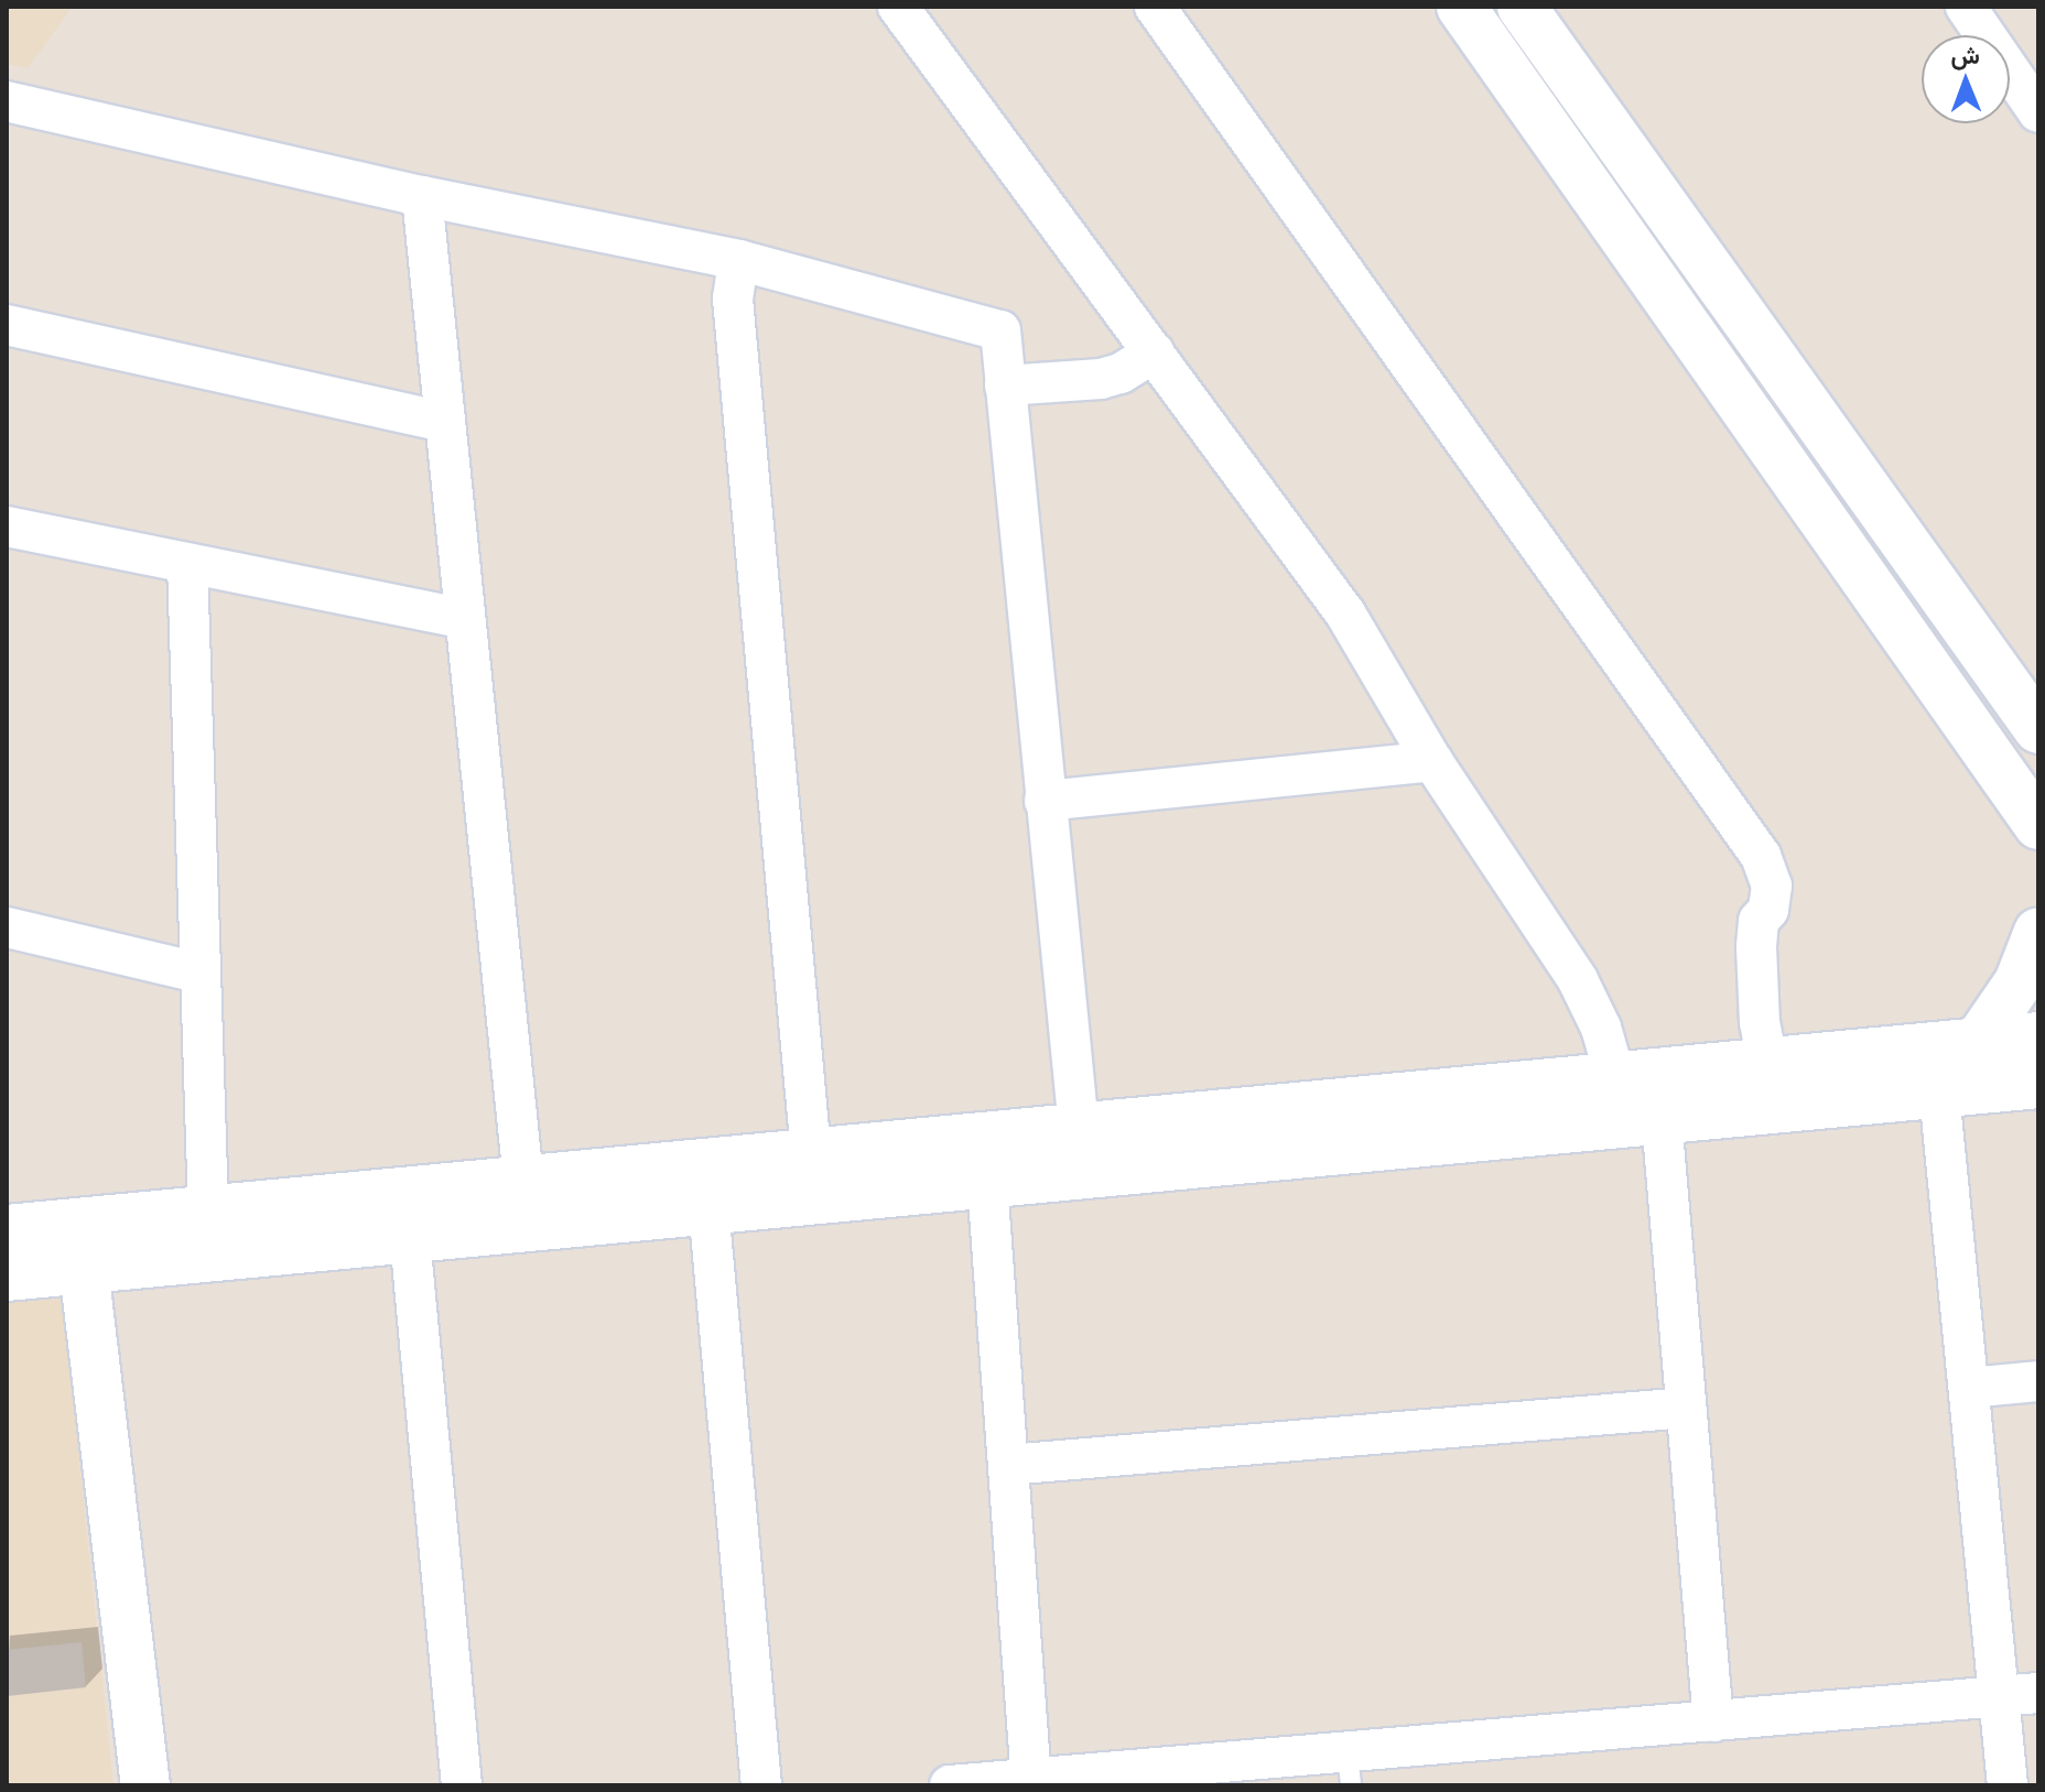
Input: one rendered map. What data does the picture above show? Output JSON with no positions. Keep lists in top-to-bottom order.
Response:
{
  "north": "top"
}
